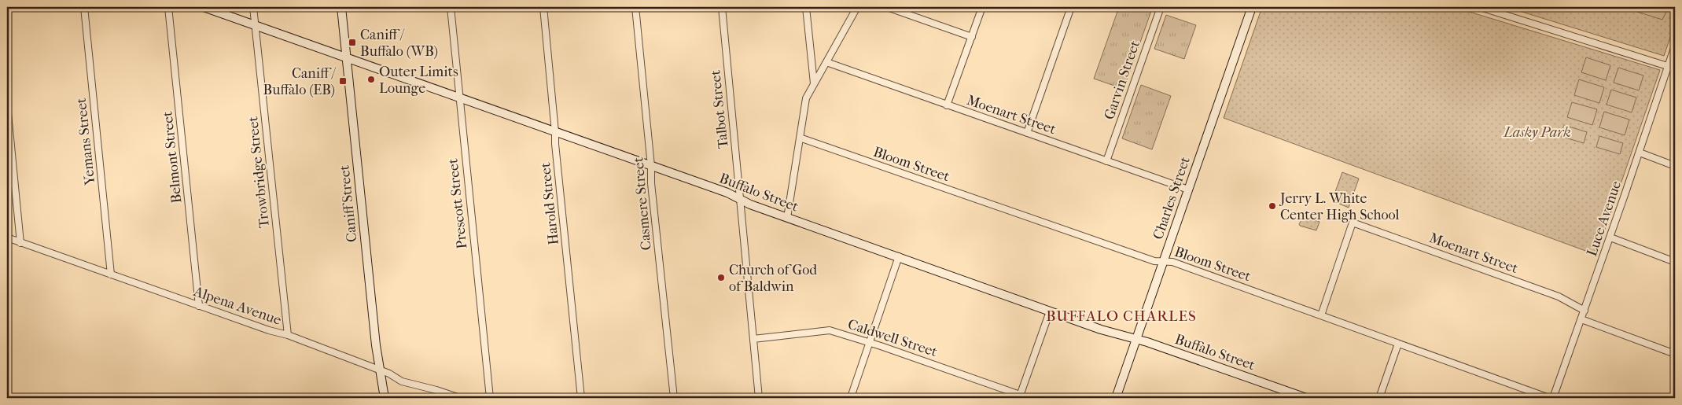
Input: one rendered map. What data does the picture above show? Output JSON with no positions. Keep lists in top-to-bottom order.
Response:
{
  "streets": {
    "street": [
      "Garvin Street",
      "Talbot Street",
      "Moenart Street",
      "Yemans Street",
      "Belmont Street",
      "Bloom Street",
      "Trowbridge Street",
      "Buffalo Street",
      "Charles Street",
      "Caniff Street",
      "Prescott Street",
      "Harold Street",
      "Casmere Street",
      "Luce Avenue",
      "Alpena Avenue",
      "Caldwell Street"
    ]
  },
  "crossings": [
    ["Garvin Street", "Moenart Street"],
    ["Talbot Street", "Buffalo Street"],
    ["Talbot Street", "Caldwell Street"],
    ["Moenart Street", "Bloom Street"],
    ["Moenart Street", "Charles Street"],
    ["Moenart Street", "Luce Avenue"],
    ["Yemans Street", "Alpena Avenue"],
    ["Belmont Street", "Alpena Avenue"],
    ["Bloom Street", "Charles Street"],
    ["Trowbridge Street", "Buffalo Street"],
    ["Trowbridge Street", "Alpena Avenue"],
    ["Buffalo Street", "Charles Street"],
    ["Buffalo Street", "Caniff Street"],
    ["Buffalo Street", "Prescott Street"],
    ["Buffalo Street", "Harold Street"],
    ["Buffalo Street", "Casmere Street"],
    ["Caniff Street", "Alpena Avenue"]
  ],
  "districts": ["BUFFALO CHARLES"],
  "parks": ["Lasky Park"],
  "places": {
    "transit": ["Caniff / Buffalo (WB)", "Caniff / Buffalo (EB)"],
    "other": ["Outer Limits Lounge", "Jerry L. White Center High School", "Church of God of Baldwin"]
  }
}
